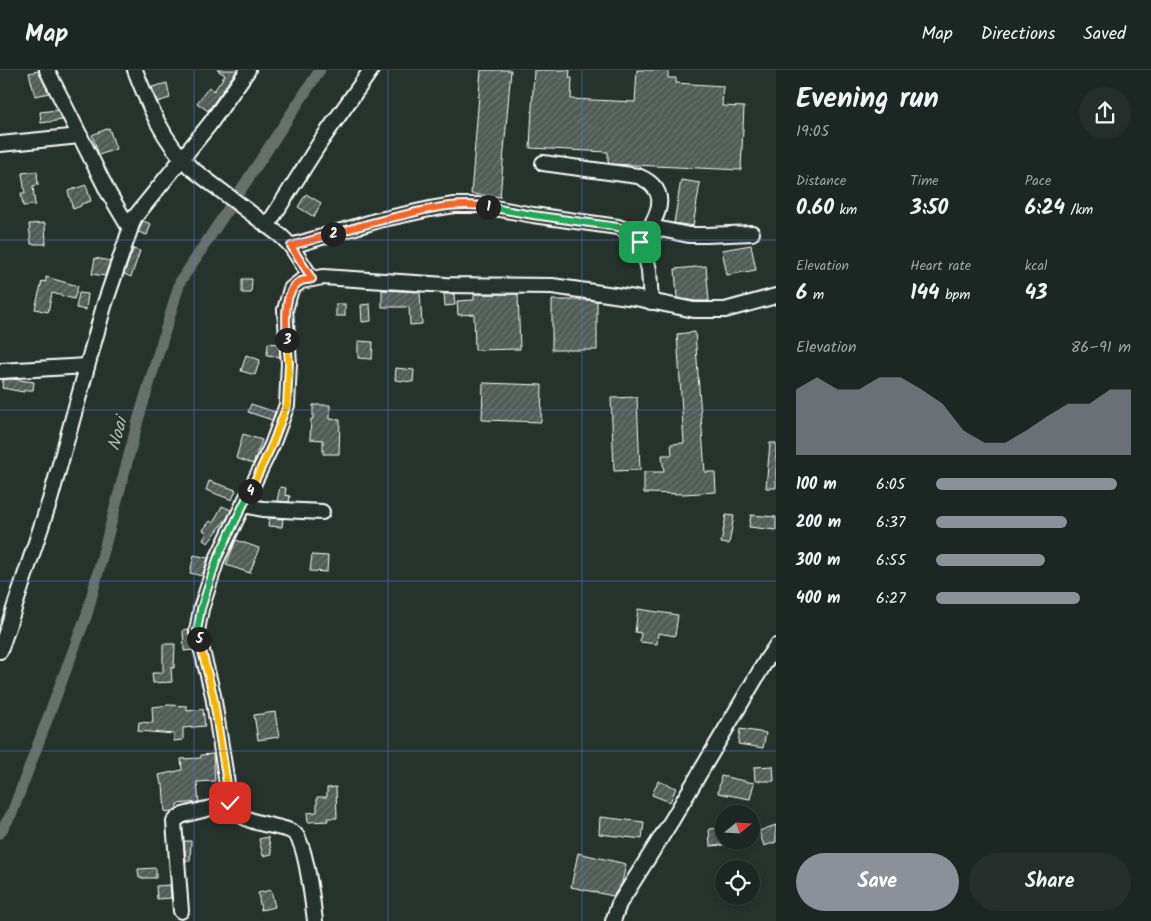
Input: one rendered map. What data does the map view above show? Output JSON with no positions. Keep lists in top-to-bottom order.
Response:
{
  "water": ["Noai"],
  "north": "right",
  "page": {
    "header": "Map",
    "nav": ["Map", "Directions", "Saved"],
    "heading": ["Evening run", "19:05"],
    "stats": [
      ["Distance", "0.60 km"],
      ["Time", "3:50"],
      ["Pace", "6:24 /km"],
      ["Elevation", "6 m"],
      ["Heart rate", "144 bpm"],
      ["kcal", "43"]
    ],
    "pins": [
      "1",
      "2",
      "3",
      "4",
      "5"
    ],
    "chart": ["Elevation", "86–91 m"],
    "list": [
      {
        "name": "100 m",
        "note": "6:05"
      },
      {
        "name": "200 m",
        "note": "6:37"
      },
      {
        "name": "300 m",
        "note": "6:55"
      },
      {
        "name": "400 m",
        "note": "6:27"
      }
    ],
    "buttons": ["Save", "Share"]
  }
}
